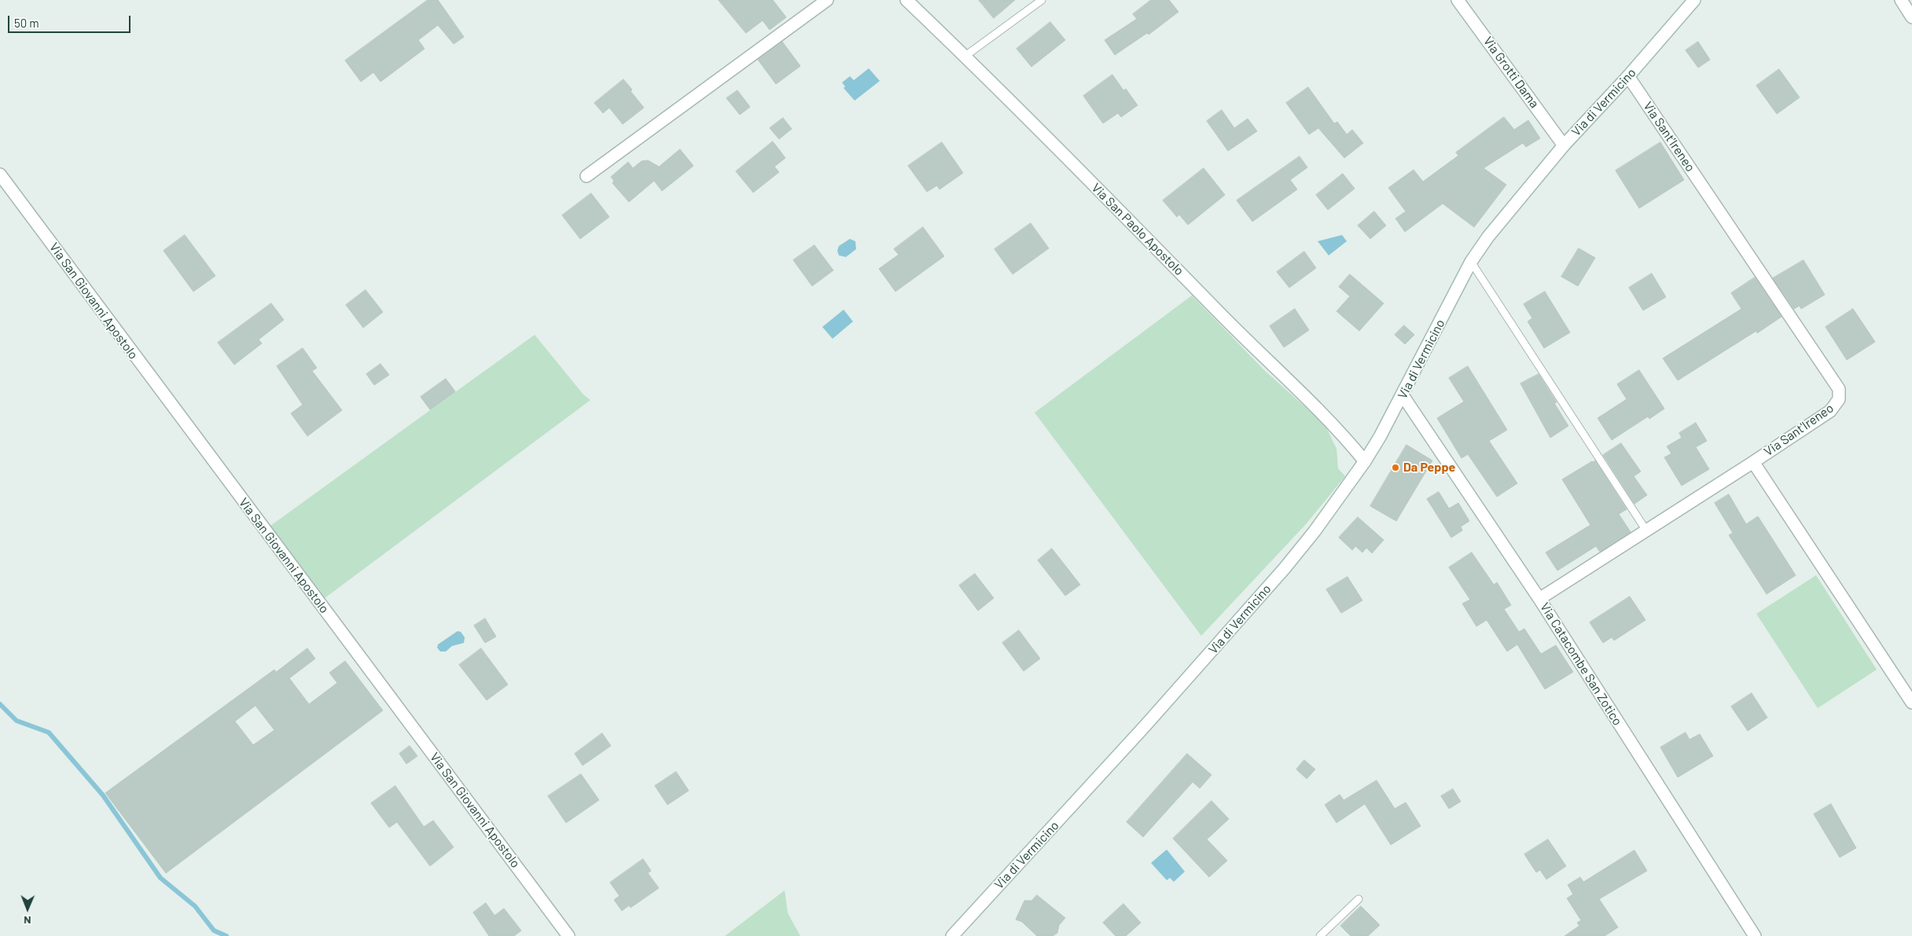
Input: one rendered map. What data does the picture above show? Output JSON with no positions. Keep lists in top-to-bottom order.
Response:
{
  "streets": {
    "street": [
      "Via Grotti Dama",
      "Via di Vermicino",
      "Via Sant'Ireneo",
      "Via San Paolo Apostolo",
      "Via San Giovanni Apostolo",
      "Via Catacombe San Zotico"
    ]
  },
  "crossings": [
    ["Via Grotti Dama", "Via di Vermicino"],
    ["Via di Vermicino", "Via Sant'Ireneo"],
    ["Via di Vermicino", "Via San Paolo Apostolo"],
    ["Via di Vermicino", "Via Catacombe San Zotico"]
  ],
  "places": ["Da Peppe"],
  "scale_bar": "50 m",
  "north": "bottom"
}
